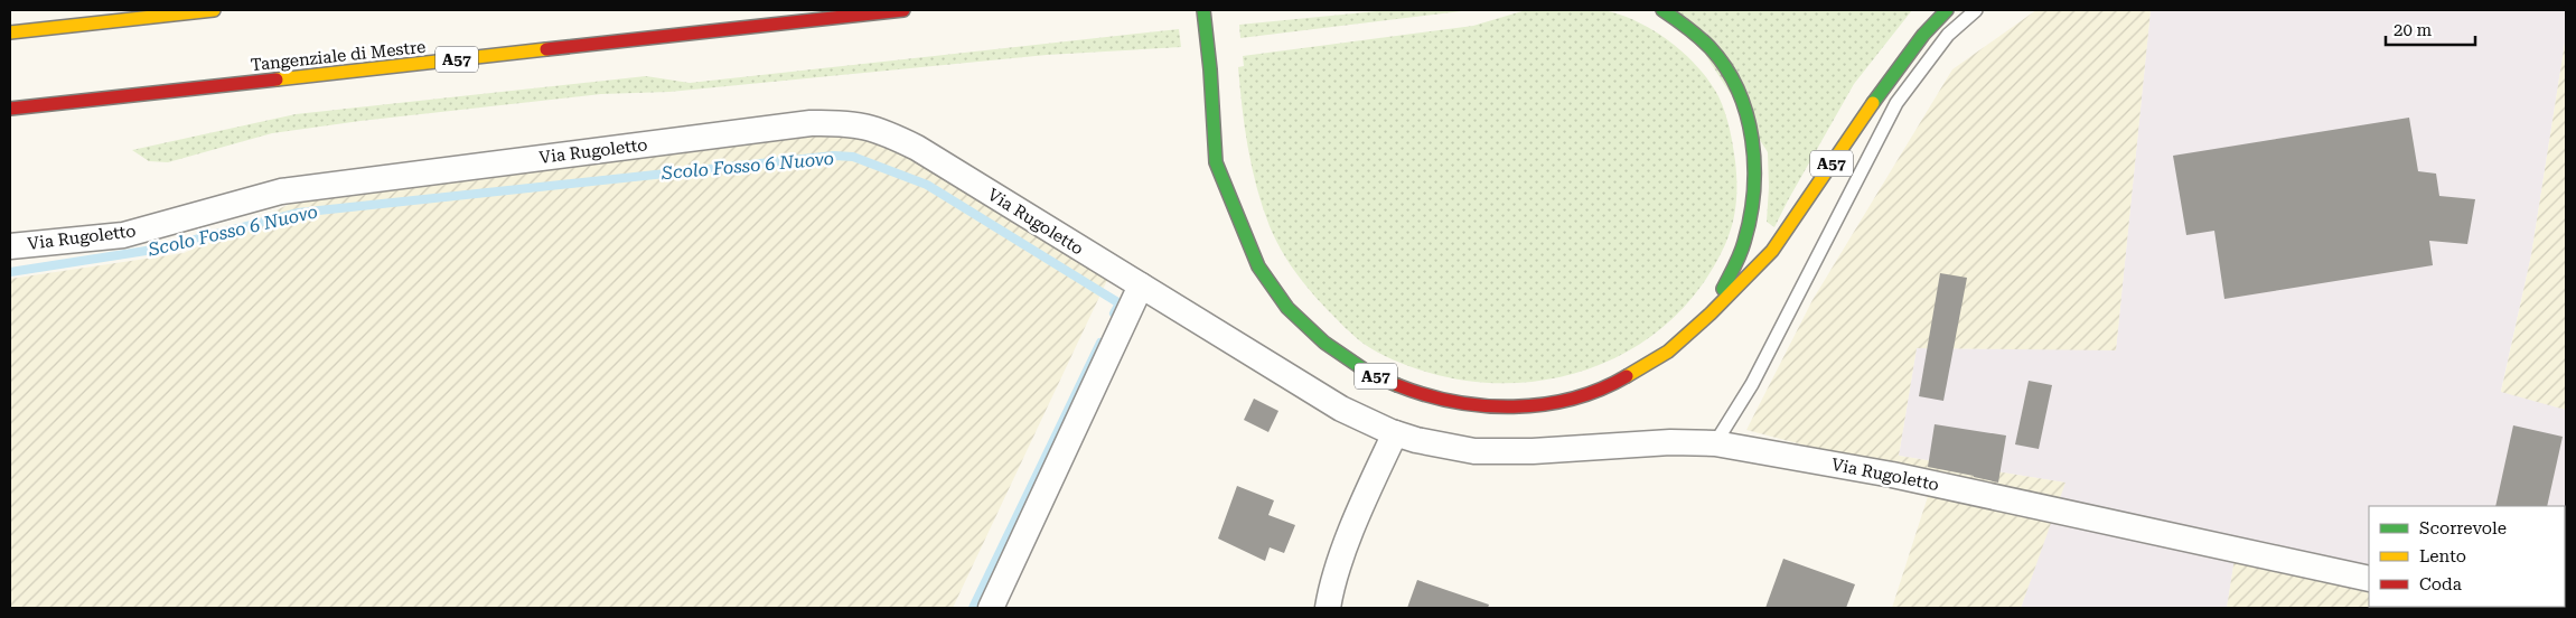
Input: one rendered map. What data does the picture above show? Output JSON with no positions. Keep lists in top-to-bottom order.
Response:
{
  "streets": {
    "highway": ["Tangenziale di Mestre", "A57"],
    "street": ["Via Rugoletto"]
  },
  "water": ["Scolo Fosso 6 Nuovo"],
  "legend": ["Scorrevole", "Lento", "Coda"],
  "scale_bar": "20 m"
}
